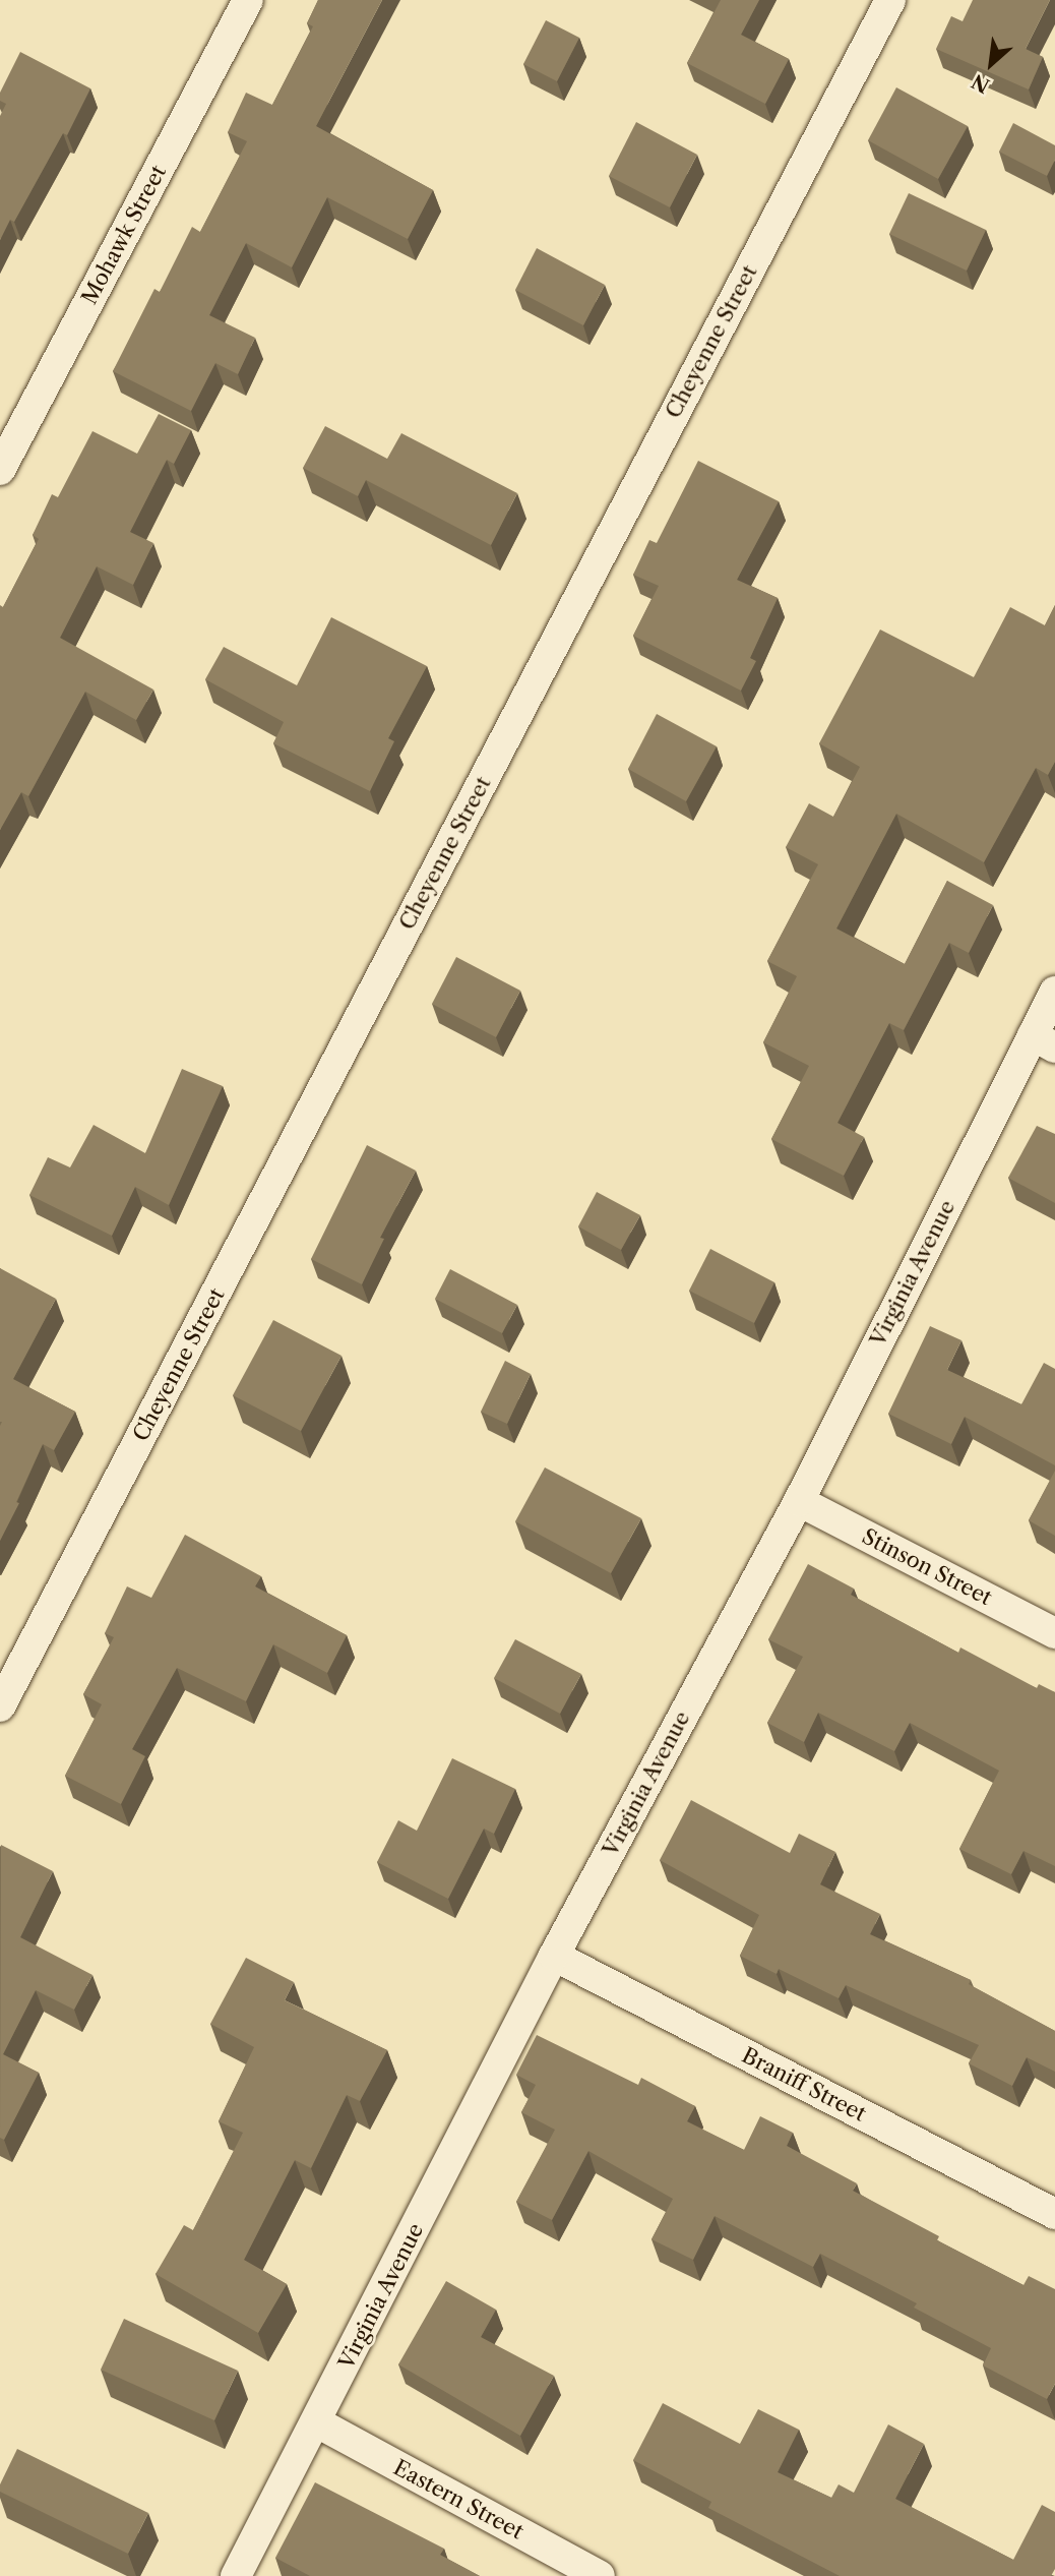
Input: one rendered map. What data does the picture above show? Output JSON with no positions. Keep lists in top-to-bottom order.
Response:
{
  "streets": {
    "street": [
      "Mohawk Street",
      "Cheyenne Street",
      "Virginia Avenue",
      "Stinson Street",
      "Braniff Street",
      "Eastern Street"
    ]
  },
  "crossings": [
    ["Virginia Avenue", "Stinson Street"],
    ["Virginia Avenue", "Braniff Street"],
    ["Virginia Avenue", "Eastern Street"]
  ],
  "north": "bottom left"
}
